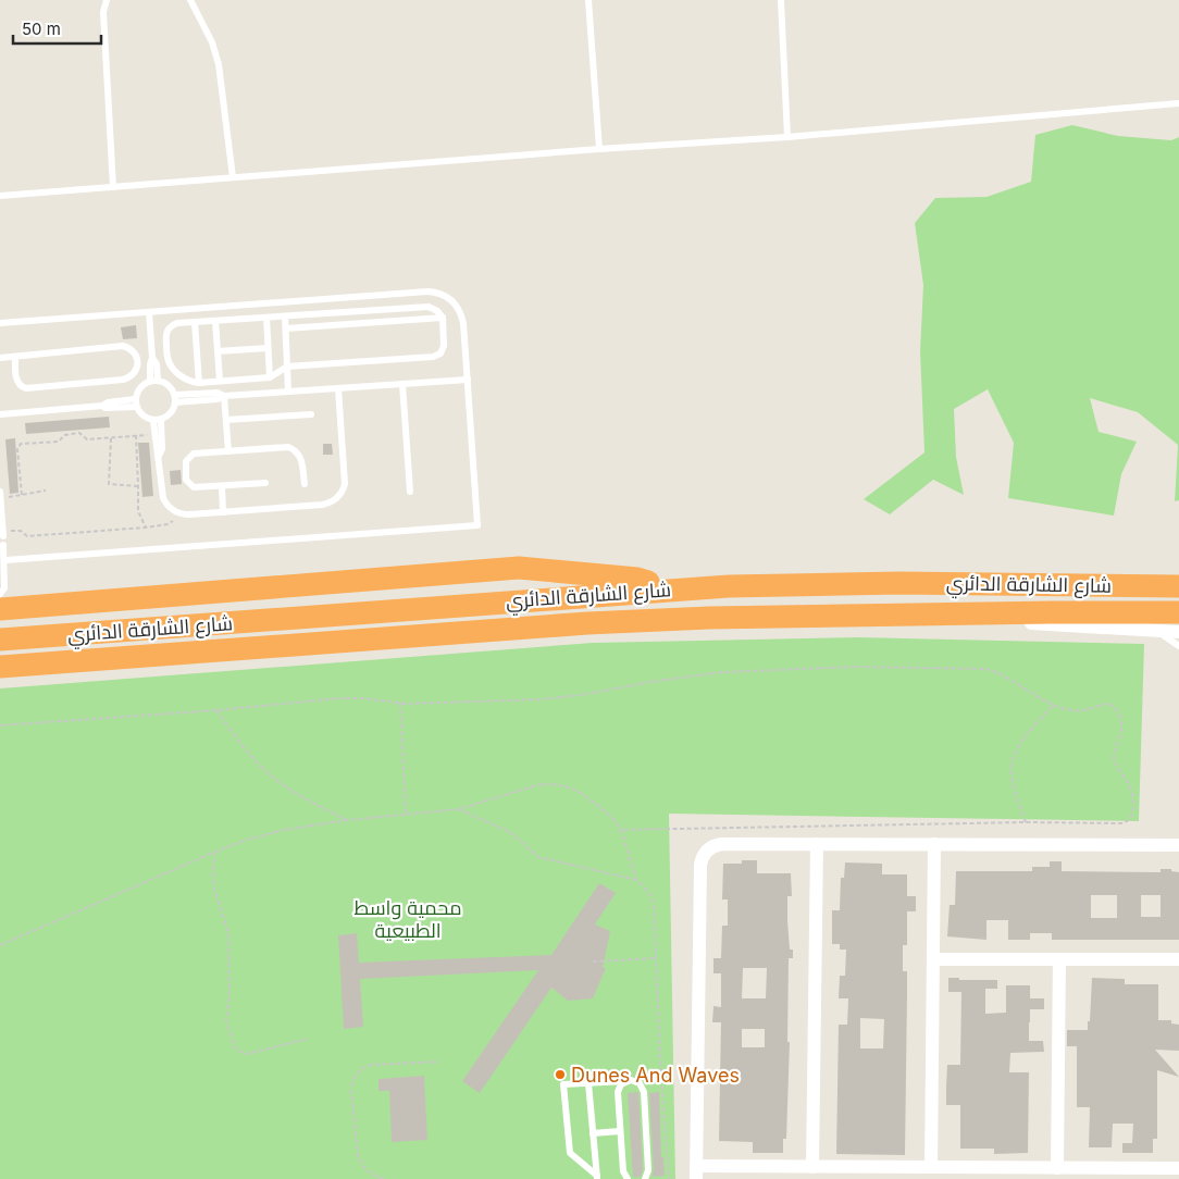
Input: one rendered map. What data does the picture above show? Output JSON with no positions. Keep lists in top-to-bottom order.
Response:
{
  "streets": {
    "highway": ["شارع الشارقة الدائري"]
  },
  "parks": ["محمية واسط الطبيعية"],
  "places": ["Dunes And Waves"],
  "scale_bar": "50 m"
}
